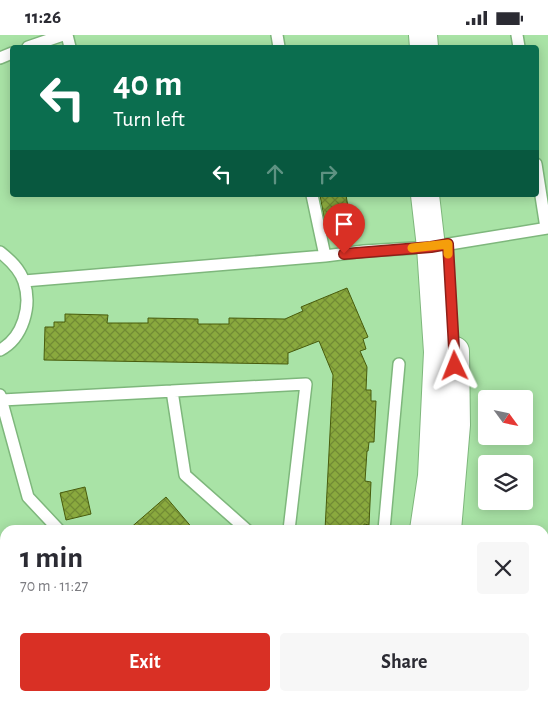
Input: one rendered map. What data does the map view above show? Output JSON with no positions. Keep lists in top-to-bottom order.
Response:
{
  "north": "bottom right",
  "page": {
    "status": "11:26",
    "turn": ["40 m", "Turn left"],
    "heading": ["1 min", "70 m · 11:27"],
    "buttons": ["Exit", "Share"]
  }
}
